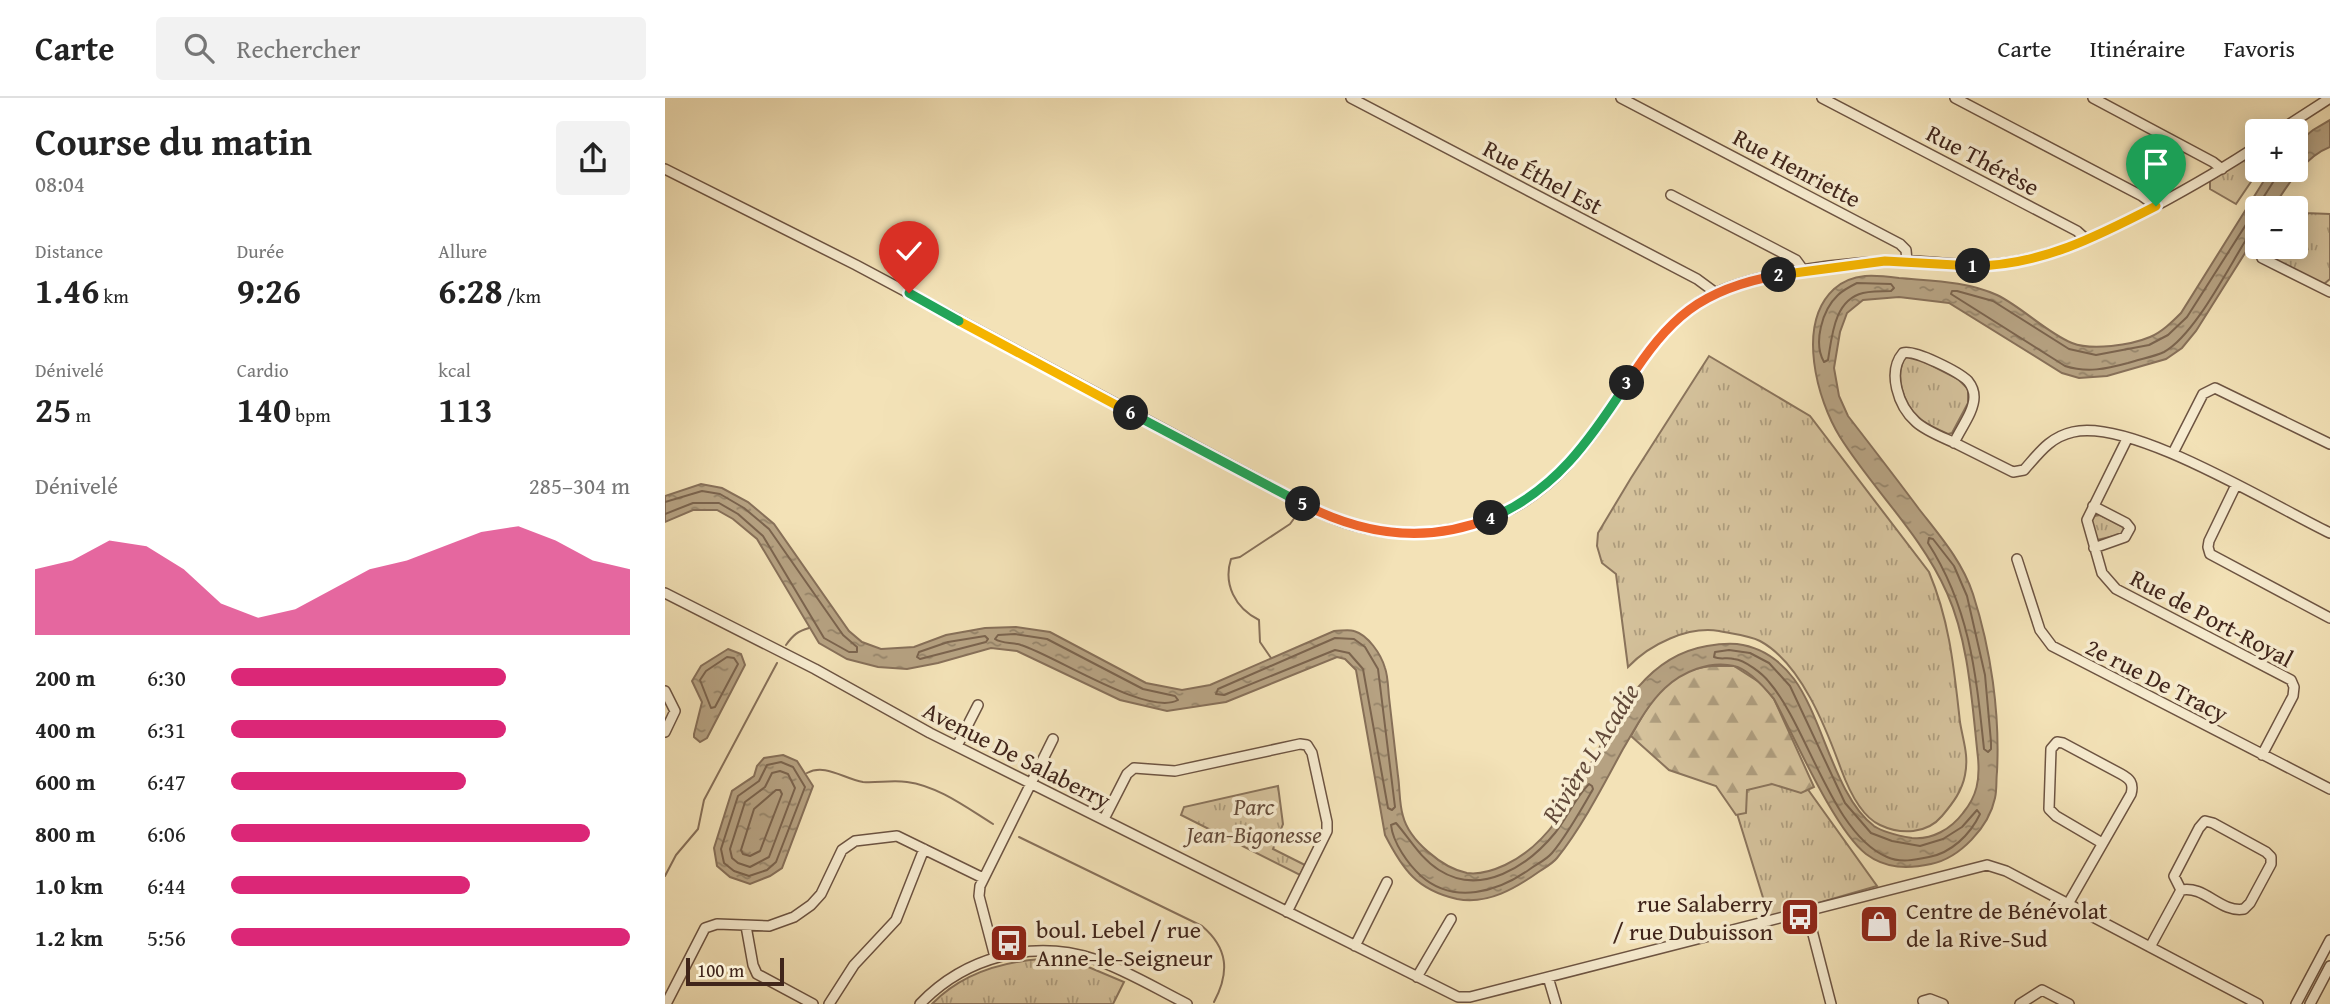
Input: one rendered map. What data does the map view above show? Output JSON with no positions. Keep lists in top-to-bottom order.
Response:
{
  "streets": {
    "street": [
      "Rue Thérèse",
      "Rue Henriette",
      "Rue Éthel Est",
      "Rue de Port-Royal",
      "2e rue De Tracy",
      "Avenue De Salaberry"
    ]
  },
  "crossings": [
    ["Rue de Port-Royal", "2e rue De Tracy"]
  ],
  "water": ["Rivière L'Acadie"],
  "parks": ["Parc Jean-Bigonesse"],
  "places": {
    "bus stop": ["rue Salaberry / rue Dubuisson", "boul. Lebel / rue Anne-le-Seigneur"],
    "shop": ["Centre de Bénévolat de la Rive-Sud"]
  },
  "scale_bar": "100 m",
  "page": {
    "header": "Carte",
    "search": "Rechercher",
    "nav": ["Carte", "Itinéraire", "Favoris"],
    "heading": ["Course du matin", "08:04"],
    "map_buttons": ["+", "−"],
    "stats": [
      ["Distance", "1.46 km"],
      ["Durée", "9:26"],
      ["Allure", "6:28 /km"],
      ["Dénivelé", "25 m"],
      ["Cardio", "140 bpm"],
      ["kcal", "113"]
    ],
    "pins": [
      "1",
      "2",
      "3",
      "6",
      "5",
      "4"
    ],
    "chart": ["Dénivelé", "285–304 m"],
    "list": [
      {
        "name": "200 m",
        "note": "6:30"
      },
      {
        "name": "400 m",
        "note": "6:31"
      },
      {
        "name": "600 m",
        "note": "6:47"
      },
      {
        "name": "800 m",
        "note": "6:06"
      },
      {
        "name": "1.0 km",
        "note": "6:44"
      },
      {
        "name": "1.2 km",
        "note": "5:56"
      }
    ],
    "scale": "100 m"
  }
}
